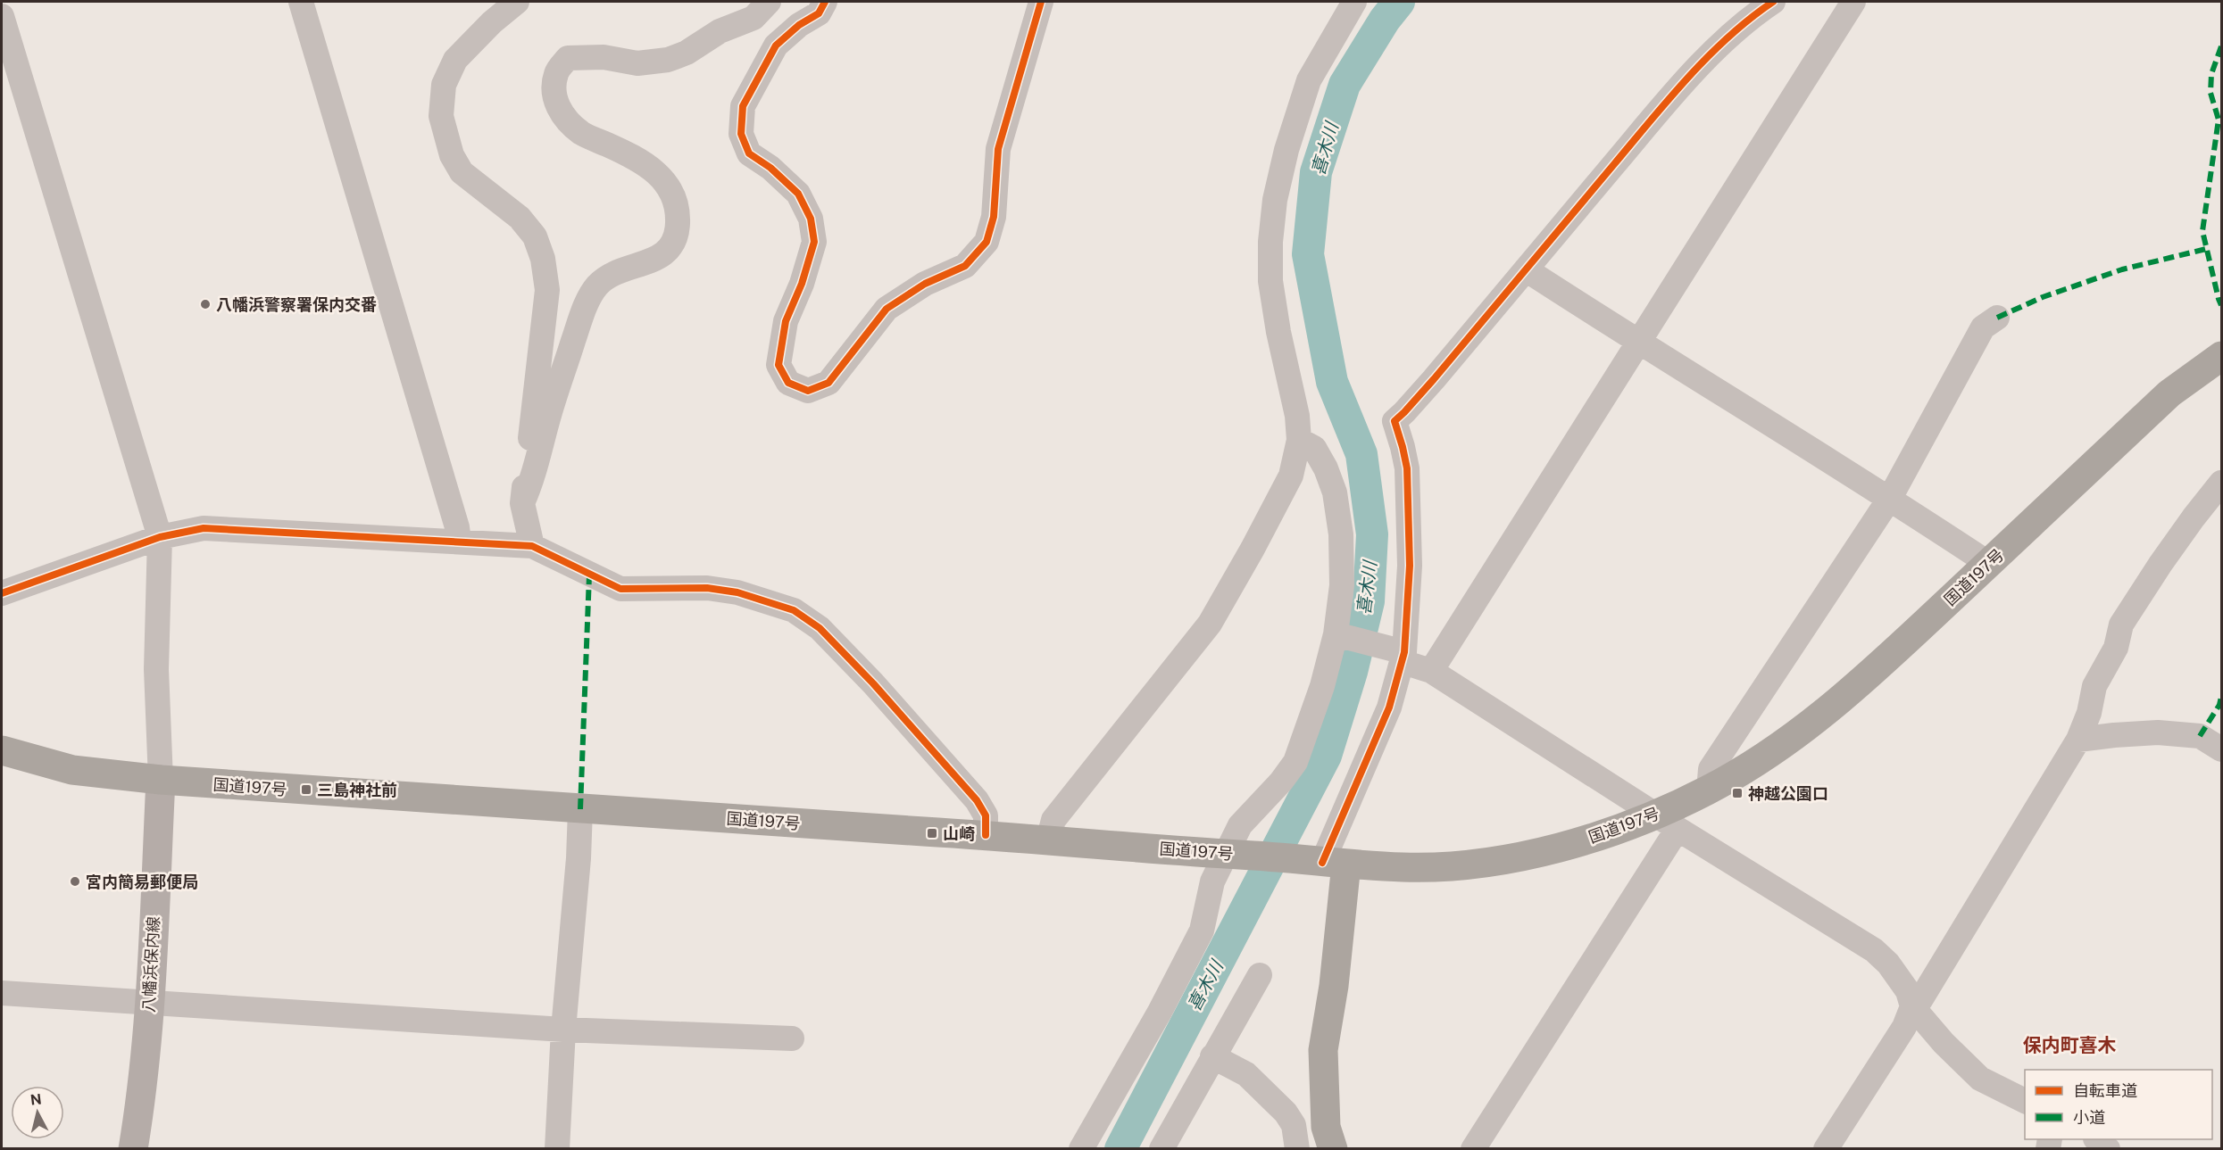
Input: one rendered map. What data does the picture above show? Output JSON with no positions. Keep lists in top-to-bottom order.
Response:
{
  "streets": {
    "highway": ["国道197号"],
    "main road": ["八幡浜保内線"]
  },
  "crossings": [
    ["国道197号", "八幡浜保内線"]
  ],
  "districts": ["保内町喜木"],
  "water": ["喜木川"],
  "places": {
    "other": ["八幡浜警察署保内交番", "宮内簡易郵便局"],
    "transit": ["三島神社前", "神越公園口", "山崎"]
  },
  "legend": ["自転車道", "小道"],
  "north": "top"
}
